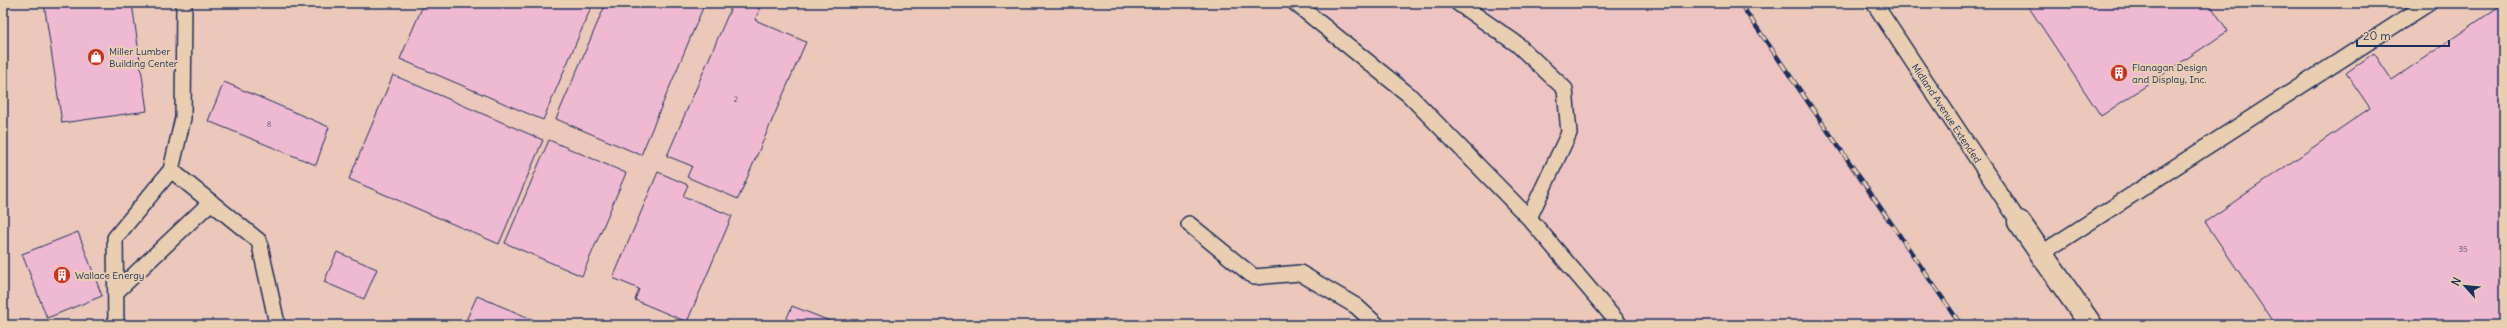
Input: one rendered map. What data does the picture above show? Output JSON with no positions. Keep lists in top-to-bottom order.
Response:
{
  "streets": {
    "lane": ["Midland Avenue Extended"]
  },
  "places": {
    "shop": ["Miller Lumber Building Center"],
    "building": ["Flanagan Design and Display, Inc.", "Wallace Energy"]
  },
  "house_numbers": ["2", "8", "35"],
  "scale_bar": "20 m",
  "north": "top left"
}
